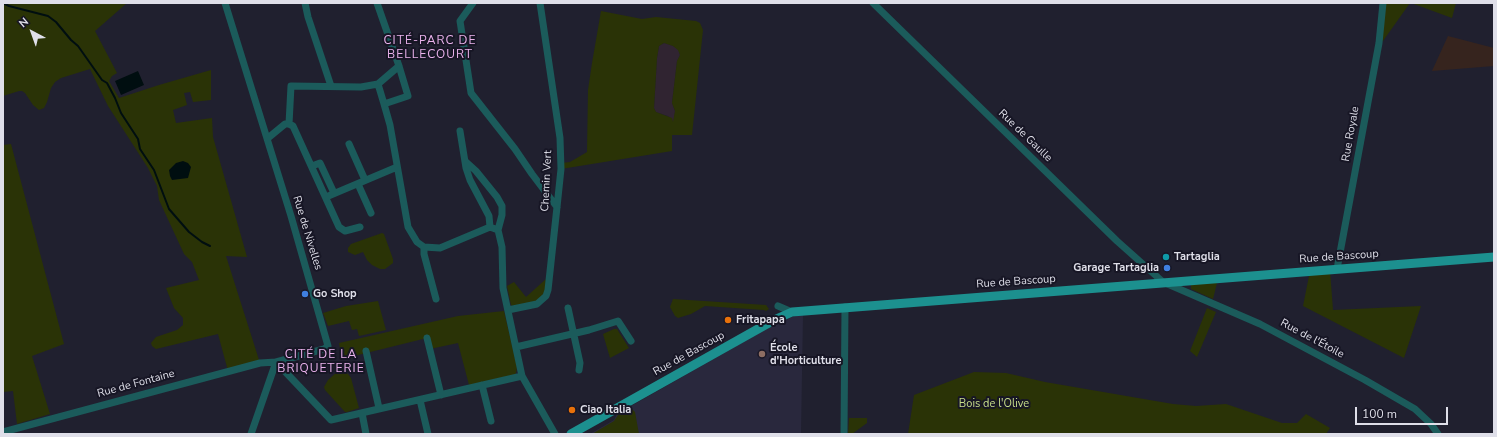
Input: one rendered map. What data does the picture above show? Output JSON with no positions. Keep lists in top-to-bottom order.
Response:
{
  "streets": {
    "main road": ["Rue de Bascoup"],
    "street": [
      "Rue Royale",
      "Rue de Gaulle",
      "Chemin Vert",
      "Rue de Nivelles",
      "Rue de l'Étoile",
      "Rue de Fontaine"
    ]
  },
  "crossings": [
    ["Rue Royale", "Rue de Bascoup"],
    ["Rue de Gaulle", "Rue de Bascoup"],
    ["Rue de Gaulle", "Rue de l'Étoile"],
    ["Rue de Nivelles", "Rue de Fontaine"],
    ["Rue de Bascoup", "Rue de l'Étoile"]
  ],
  "districts": ["CITÉ-PARC DE BELLECOURT", "CITÉ DE LA BRIQUETERIE"],
  "parks": ["Bois de l'Olive"],
  "places": [
    "Tartaglia",
    "Garage Tartaglia",
    "Go Shop",
    "Fritapapa",
    "École d'Horticulture",
    "Ciao Italia"
  ],
  "scale_bar": "100 m",
  "north": "top left"
}
